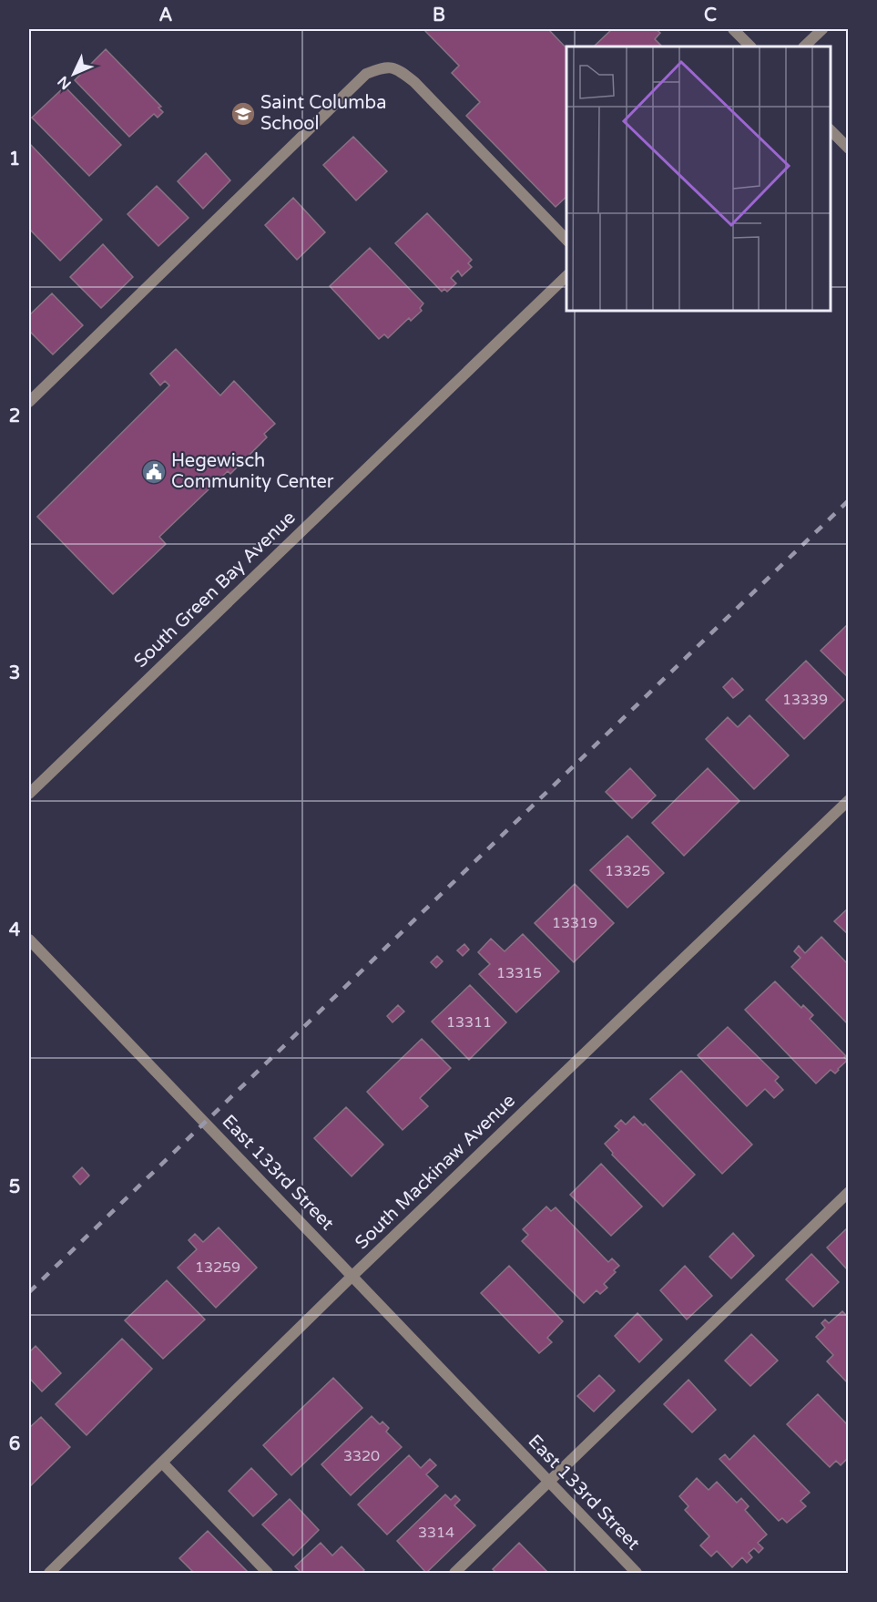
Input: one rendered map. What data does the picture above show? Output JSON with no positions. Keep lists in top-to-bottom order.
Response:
{
  "streets": {
    "street": ["South Green Bay Avenue", "South Mackinaw Avenue", "East 133rd Street"]
  },
  "crossings": [
    ["South Mackinaw Avenue", "East 133rd Street"]
  ],
  "places": {
    "school or university": ["Saint Columba School"],
    "public building": ["Hegewisch Community Center"]
  },
  "house_numbers": [
    "13339",
    "13325",
    "13319",
    "13315",
    "13311",
    "13259",
    "3320",
    "3314"
  ],
  "north": "bottom left",
  "grid": {
    "columns": ["A", "B", "C"],
    "rows": [
      "1",
      "2",
      "3",
      "4",
      "5",
      "6"
    ]
  }
}
